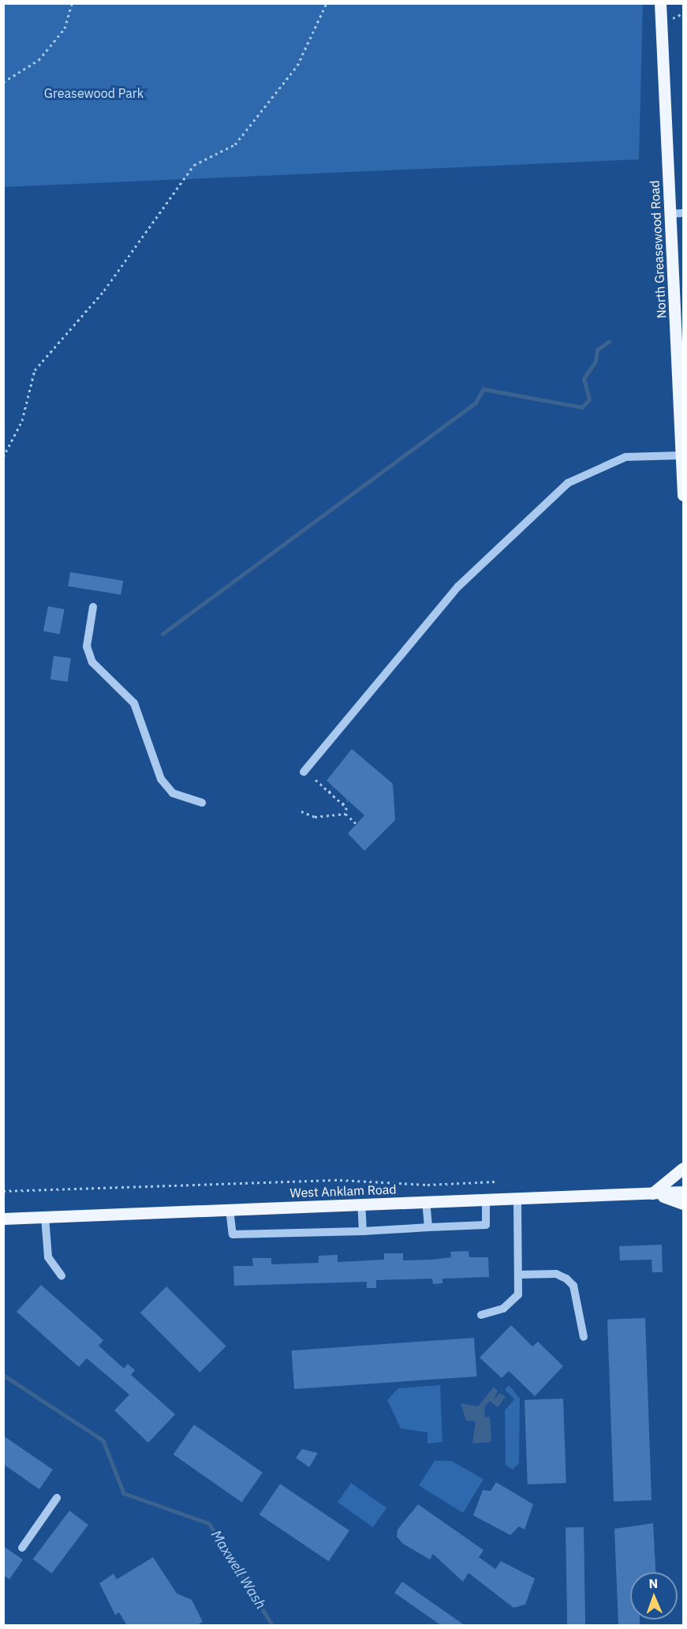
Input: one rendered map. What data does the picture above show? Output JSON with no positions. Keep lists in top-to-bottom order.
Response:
{
  "streets": {
    "main road": ["North Greasewood Road", "West Anklam Road"]
  },
  "water": ["Maxwell Wash"],
  "parks": ["Greasewood Park"],
  "north": "top"
}
